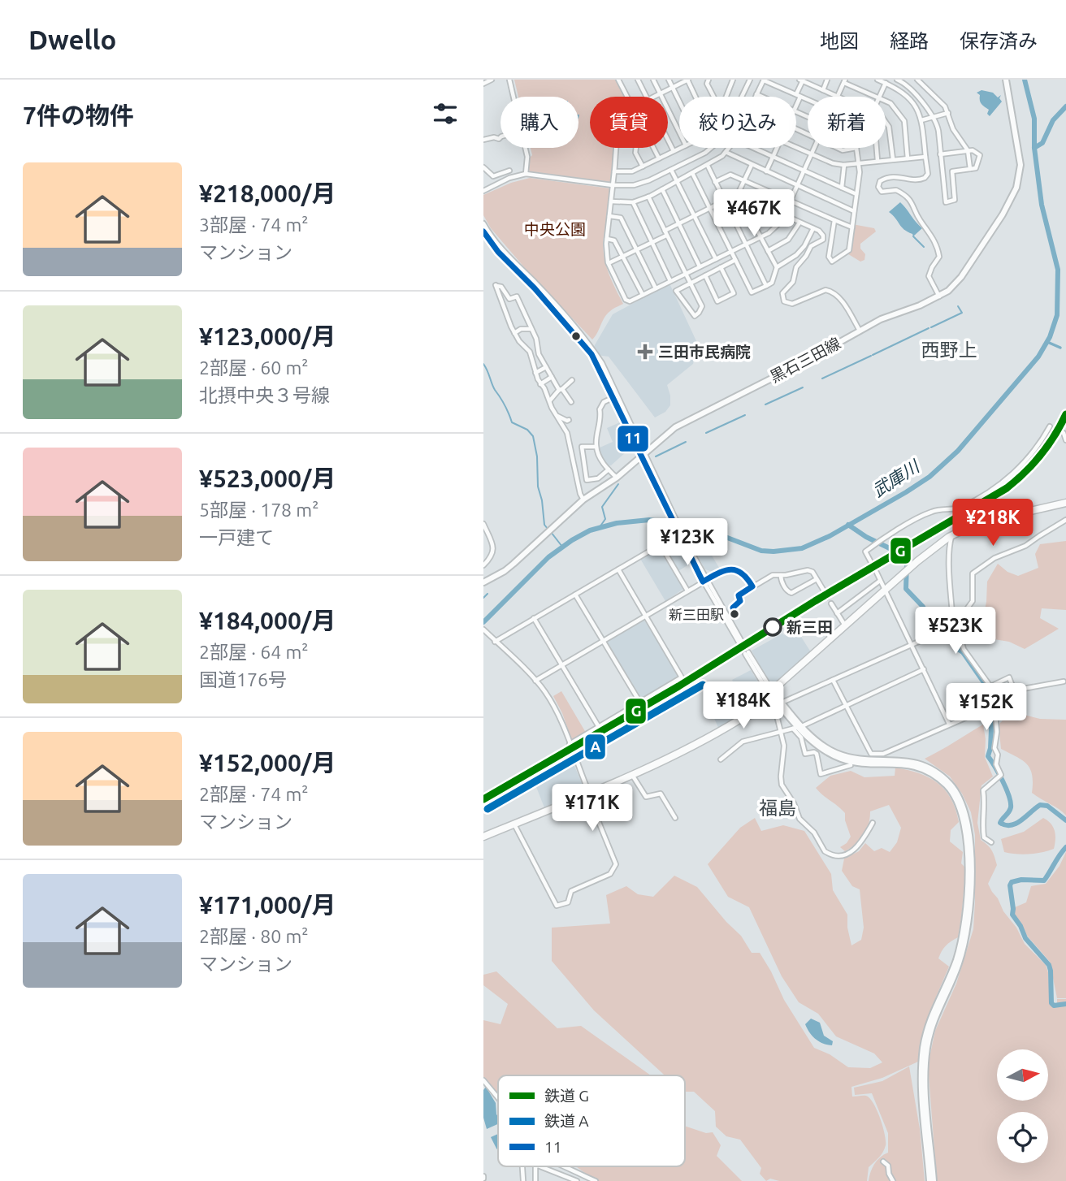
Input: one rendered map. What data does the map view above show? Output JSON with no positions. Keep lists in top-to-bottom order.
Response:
{
  "streets": {
    "main road": ["黒石三田線"]
  },
  "districts": ["西野上", "福島"],
  "water": ["武庫川"],
  "parks": ["中央公園"],
  "places": {
    "health": ["三田市民病院"],
    "other": ["新三田駅", "新三田"]
  },
  "lines": ["transit line 11", "rail line G", "rail line A"],
  "legend": ["鉄道 G", "鉄道 A", "11"],
  "north": "right",
  "page": {
    "header": "Dwello",
    "nav": ["地図", "経路", "保存済み"],
    "heading": "7件の物件",
    "chip": [
      "購入",
      "賃貸",
      "絞り込み",
      "新着"
    ],
    "list": [
      {
        "name": "¥218,000/月",
        "note": "3部屋 · 74 m² · マンション"
      },
      {
        "name": "¥123,000/月",
        "note": "2部屋 · 60 m² · 北摂中央３号線"
      },
      {
        "name": "¥523,000/月",
        "note": "5部屋 · 178 m² · 一戸建て"
      },
      {
        "name": "¥184,000/月",
        "note": "2部屋 · 64 m² · 国道176号"
      },
      {
        "name": "¥152,000/月",
        "note": "2部屋 · 74 m² · マンション"
      },
      {
        "name": "¥171,000/月",
        "note": "2部屋 · 80 m² · マンション"
      }
    ],
    "price": [
      "¥467K",
      "¥218K",
      "¥123K",
      "¥523K",
      "¥184K",
      "¥152K",
      "¥171K"
    ]
  }
}
